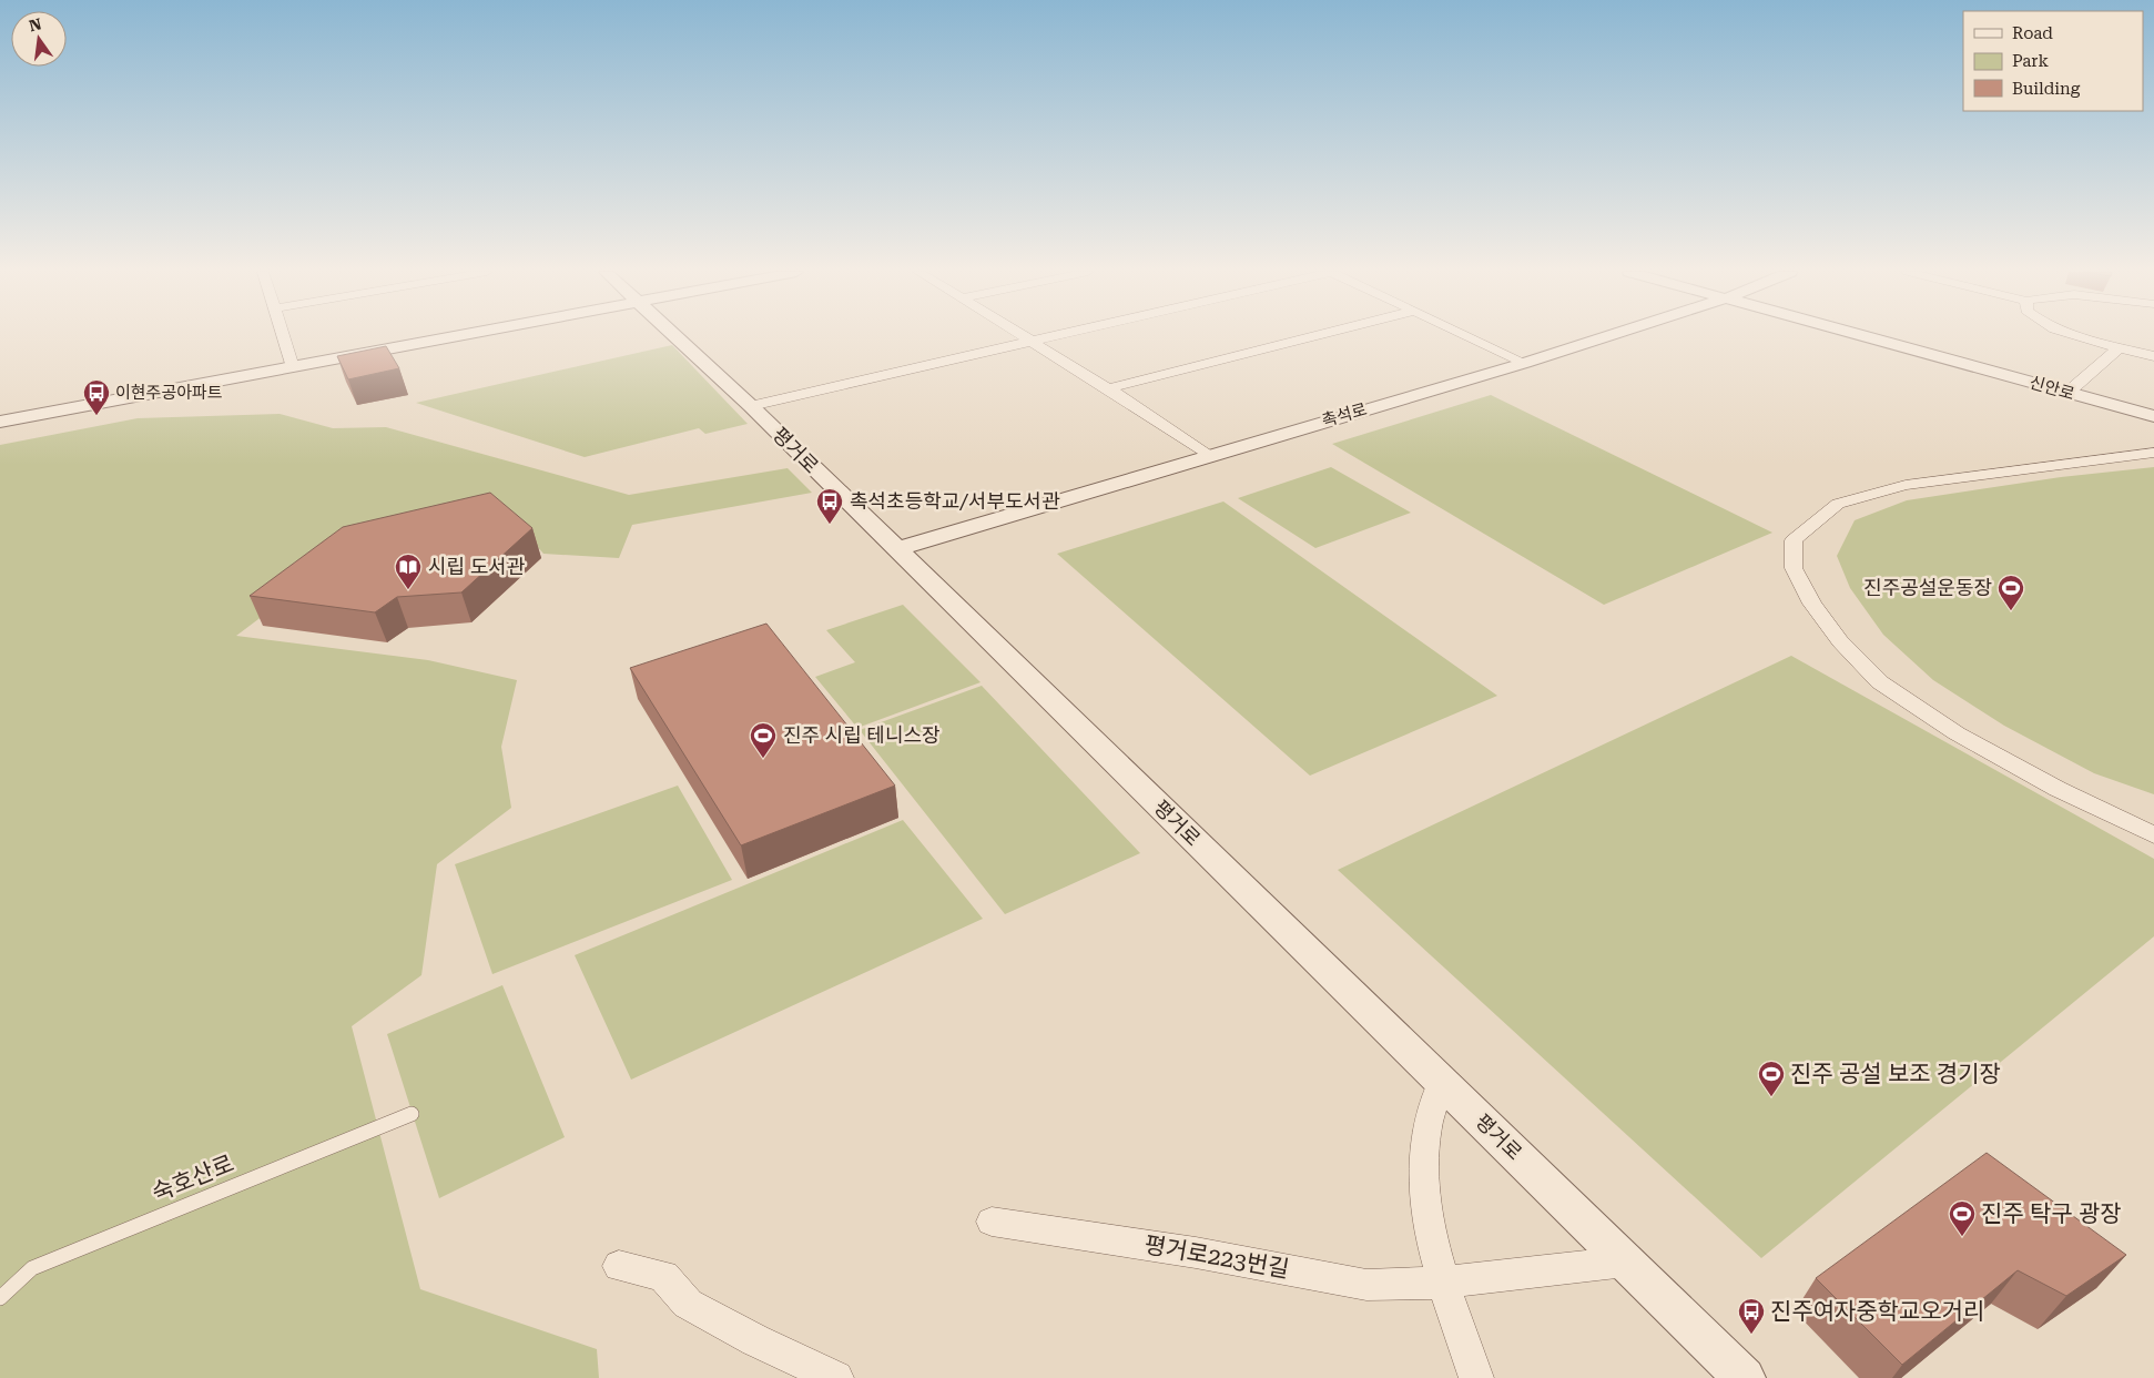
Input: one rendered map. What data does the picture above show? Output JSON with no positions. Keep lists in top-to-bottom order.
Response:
{
  "streets": {
    "street": [
      "신안로",
      "촉석로",
      "평거로",
      "평거로223번길"
    ],
    "lane": ["숙호산로"]
  },
  "crossings": [
    ["촉석로", "평거로"],
    ["평거로", "평거로223번길"]
  ],
  "places": {
    "bus stop": ["이현주공아파트", "촉석초등학교/서부도서관", "진주여자중학교오거리"],
    "library": ["시립 도서관"],
    "sports": [
      "진주공설운동장",
      "진주 시립 테니스장",
      "진주 공설 보조 경기장",
      "진주 탁구 광장"
    ]
  },
  "legend": ["Road", "Park", "Building"],
  "north": "top"
}
